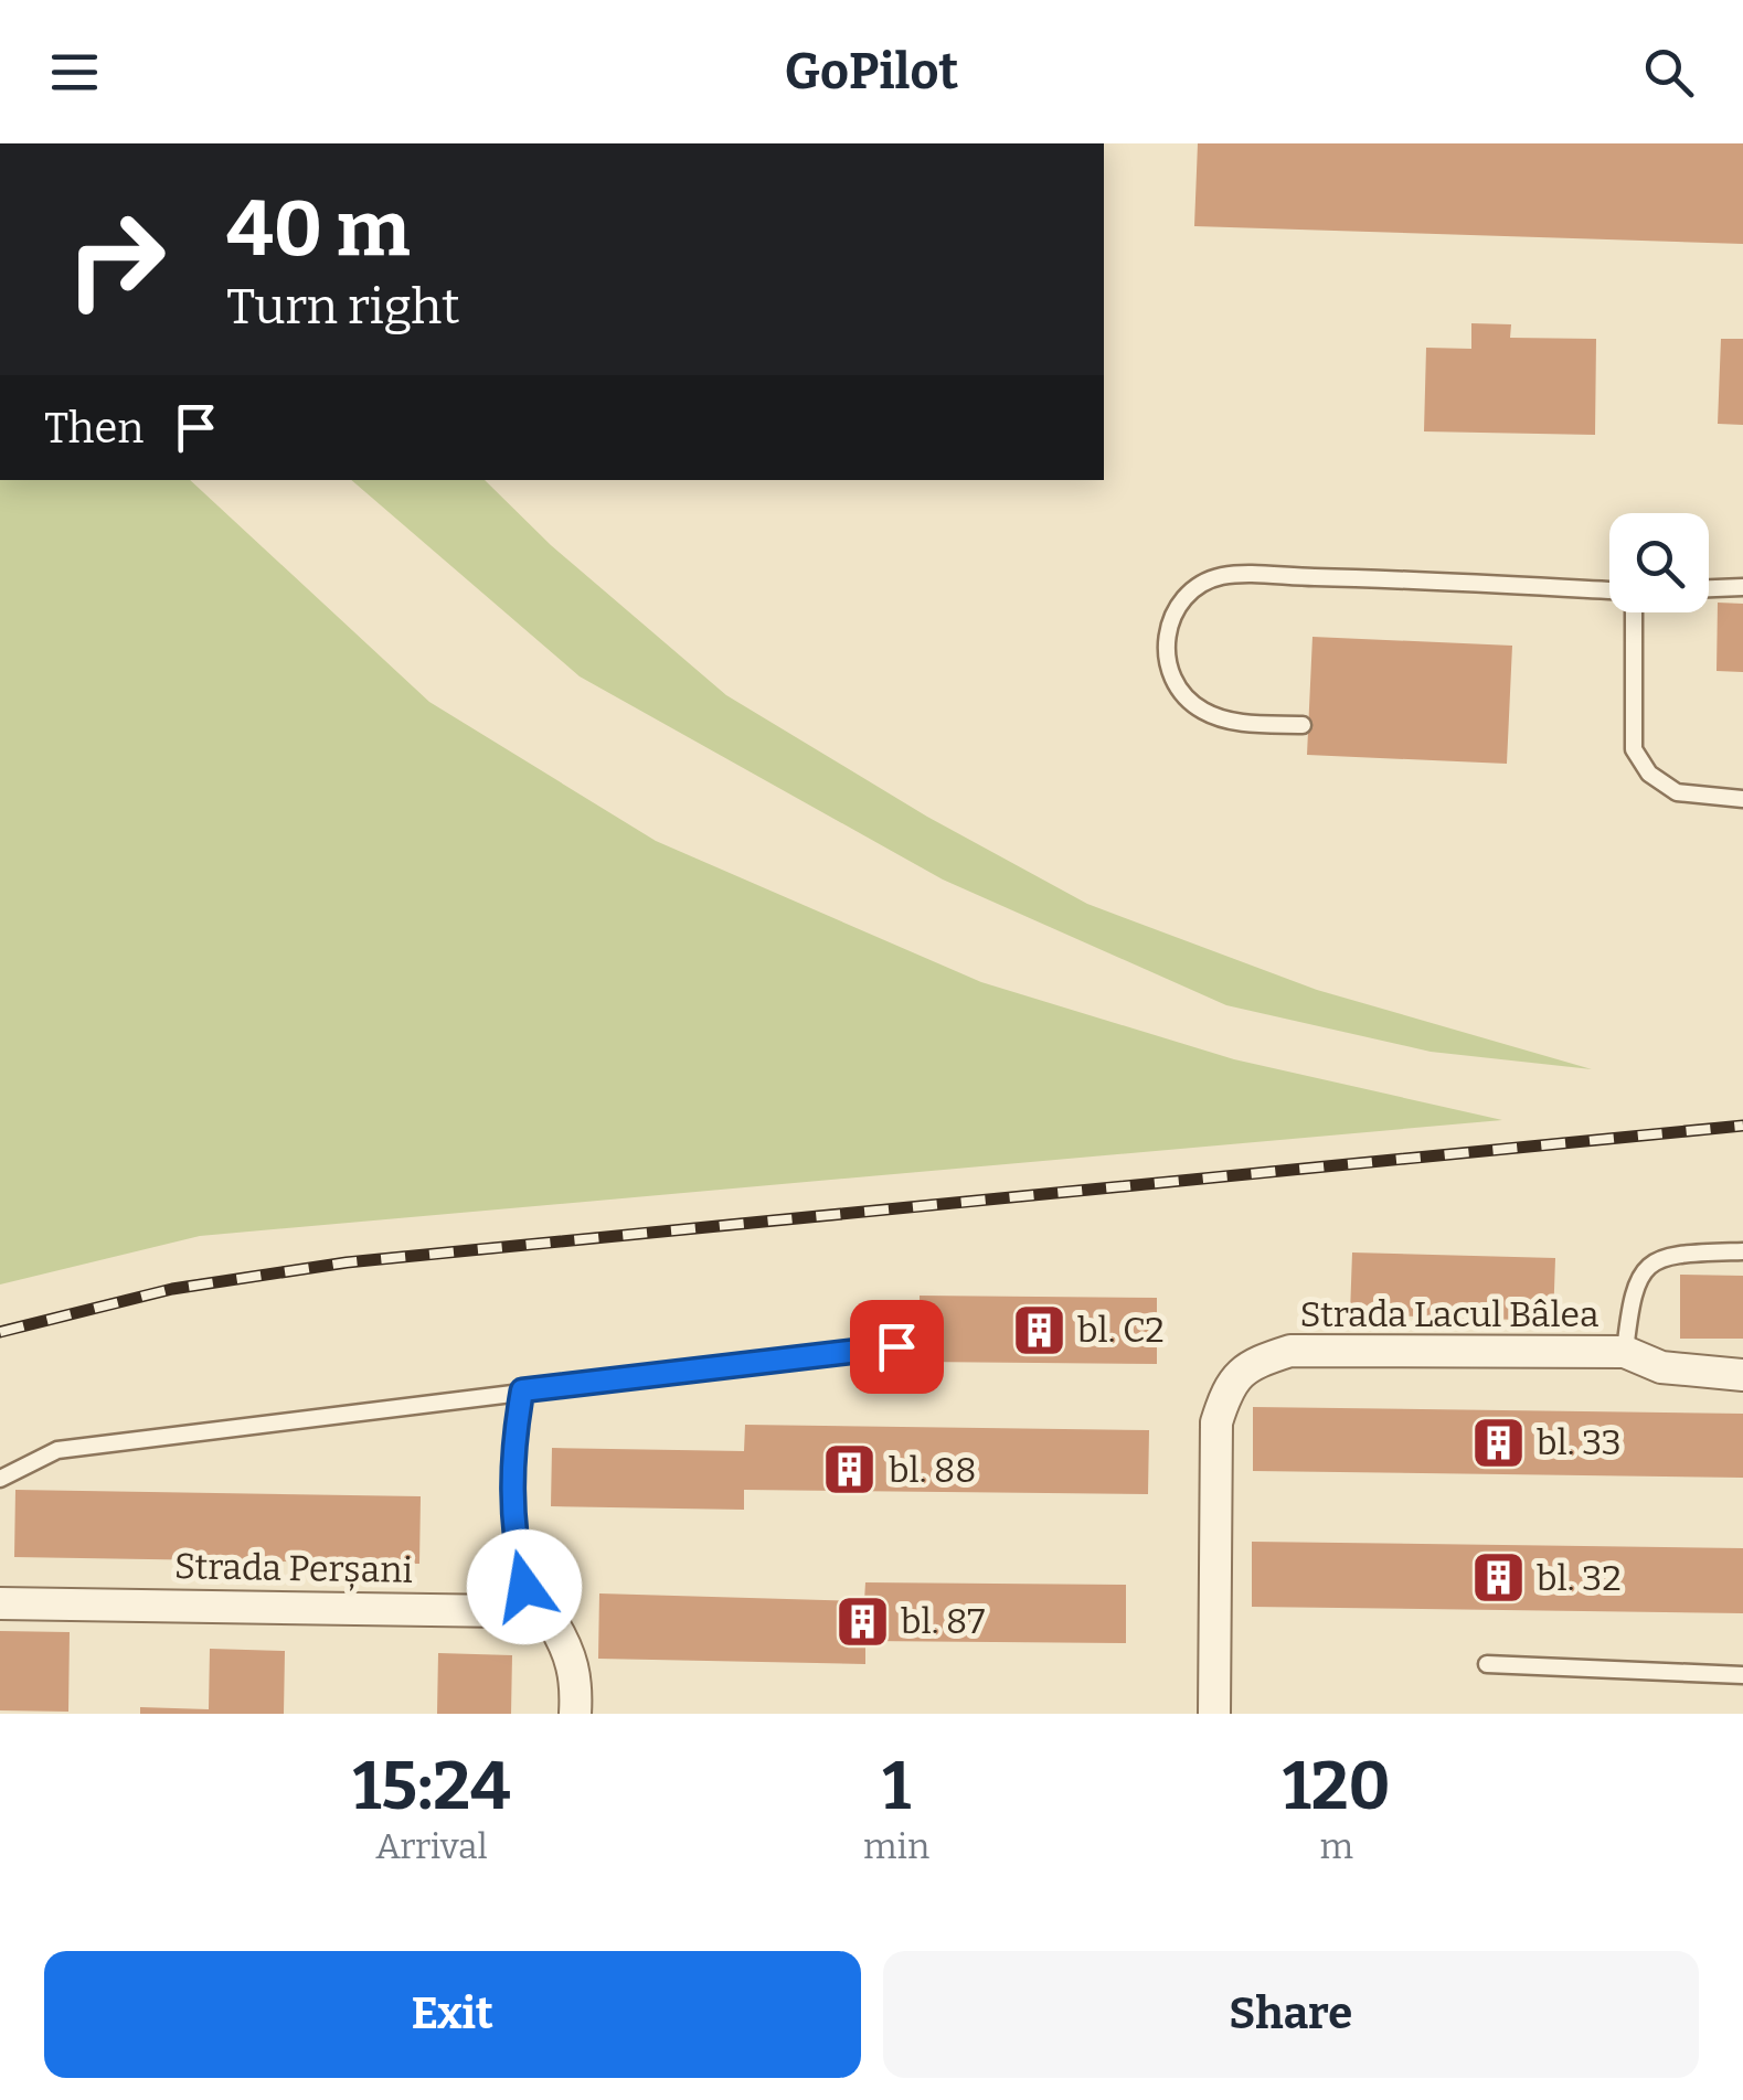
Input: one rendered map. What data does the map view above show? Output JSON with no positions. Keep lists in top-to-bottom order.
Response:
{
  "streets": {
    "street": ["Strada Lacul Bâlea", "Strada Perșani"]
  },
  "places": {
    "building": [
      "bl. C2",
      "bl. 33",
      "bl. 88",
      "bl. 32",
      "bl. 87"
    ]
  },
  "page": {
    "header": "GoPilot",
    "turn": ["40 m", "Turn right"],
    "then": "Then",
    "eta": [
      "15:24",
      "Arrival",
      "1",
      "min",
      "120",
      "m"
    ],
    "buttons": ["Exit", "Share"]
  }
}
